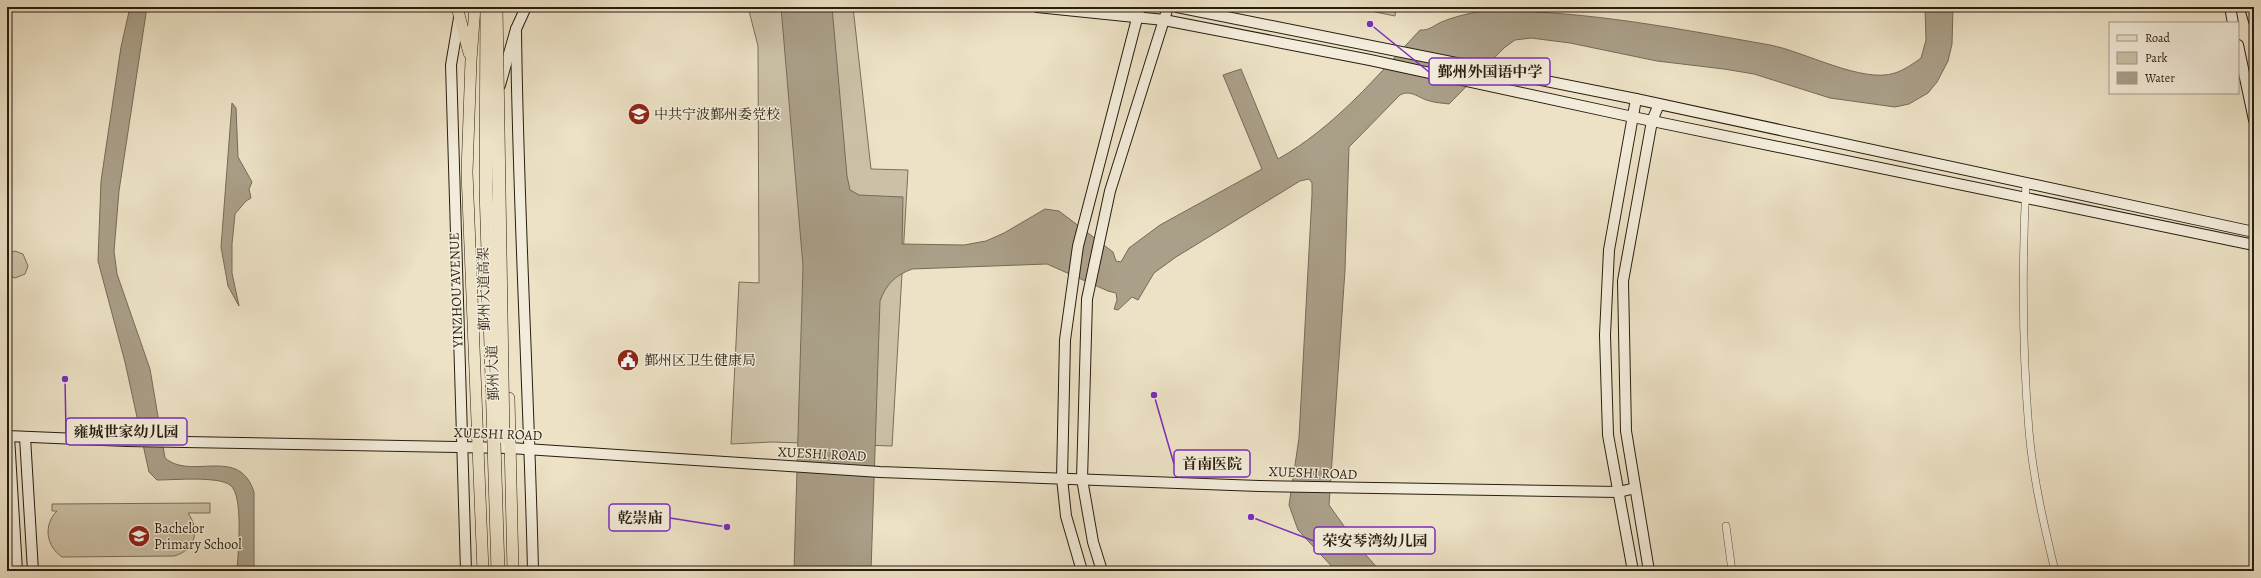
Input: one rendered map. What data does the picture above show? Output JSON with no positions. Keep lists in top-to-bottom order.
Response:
{
  "streets": {
    "highway": ["鄞州大道高架"],
    "main road": ["YINZHOU AVENUE", "鄞州大道"],
    "street": ["XUESHI ROAD"]
  },
  "crossings": [
    ["YINZHOU AVENUE", "XUESHI ROAD"],
    ["鄞州大道", "XUESHI ROAD"]
  ],
  "places": {
    "other": [
      "鄞州外国语中学",
      "雍城世家幼儿园",
      "首南医院",
      "荣安琴湾幼儿园",
      "乾崇庙"
    ],
    "school or university": ["中共宁波鄞州委党校", "Bachelor Primary School"],
    "public building": ["鄞州区卫生健康局"]
  },
  "legend": ["Road", "Park", "Water"]
}
